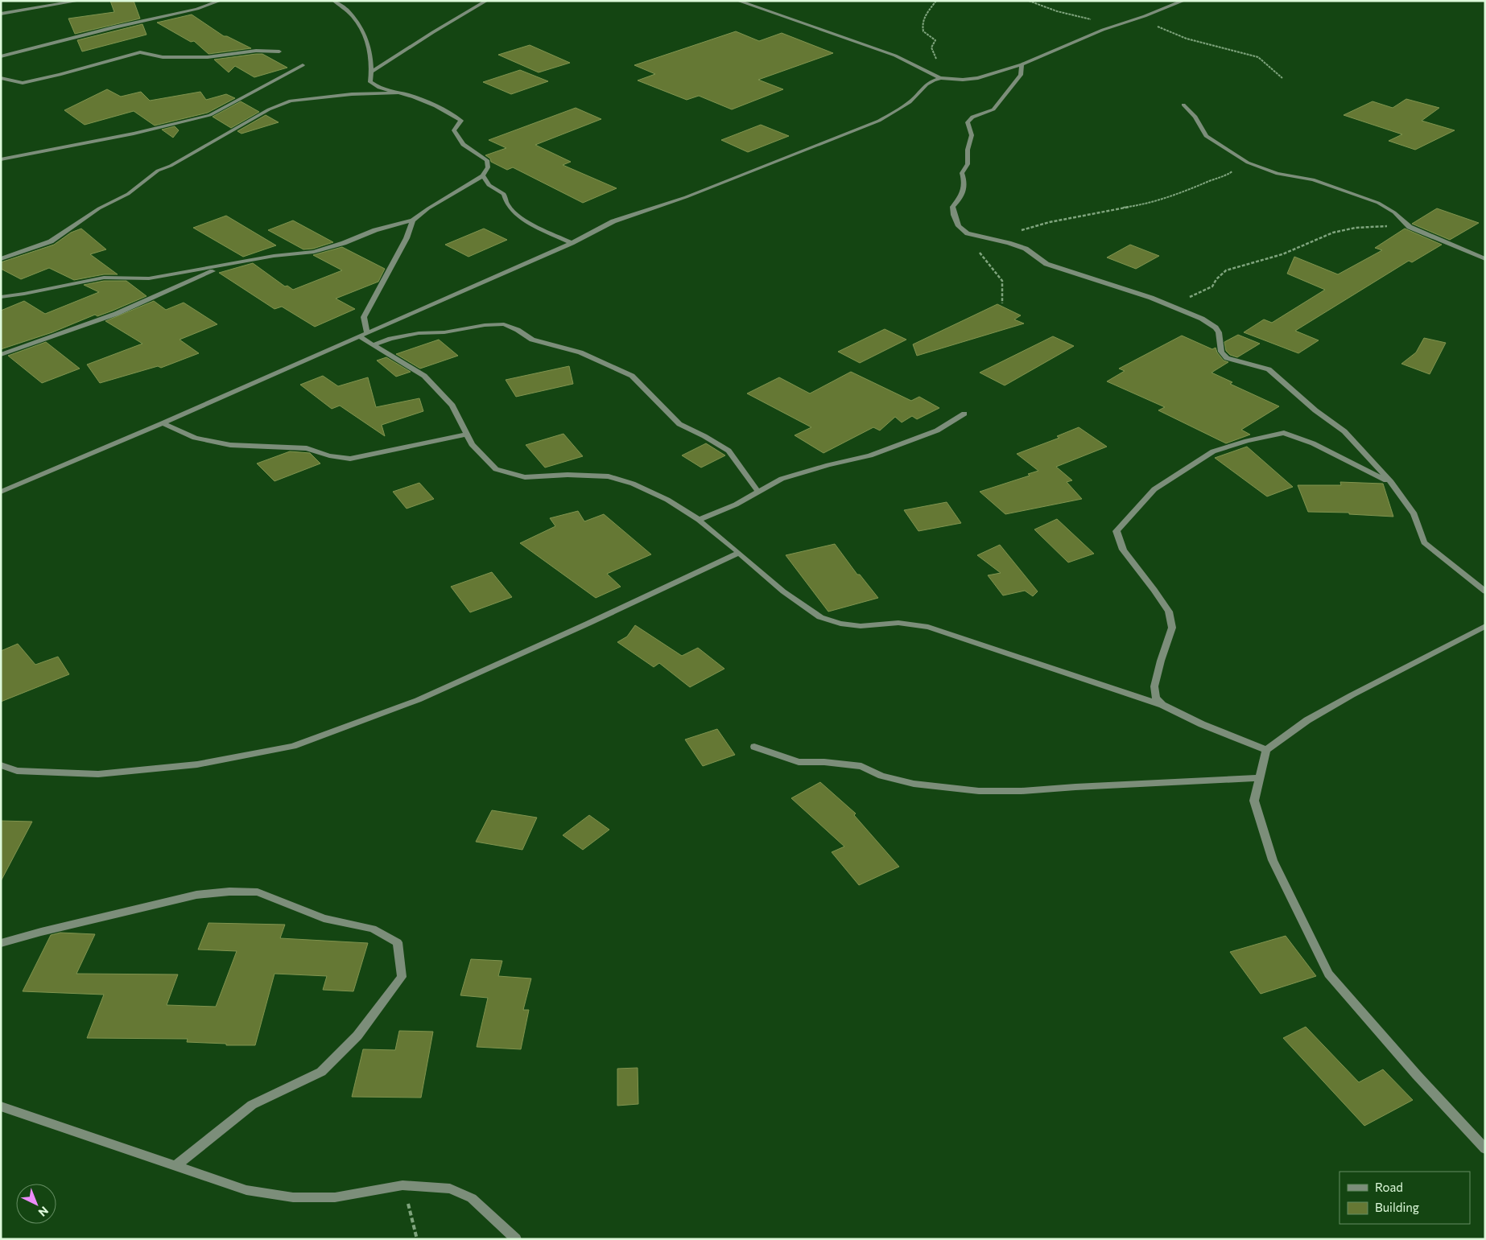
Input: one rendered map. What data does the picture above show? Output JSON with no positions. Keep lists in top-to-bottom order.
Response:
{
  "legend": ["Road", "Building"],
  "north": "bottom right"
}
